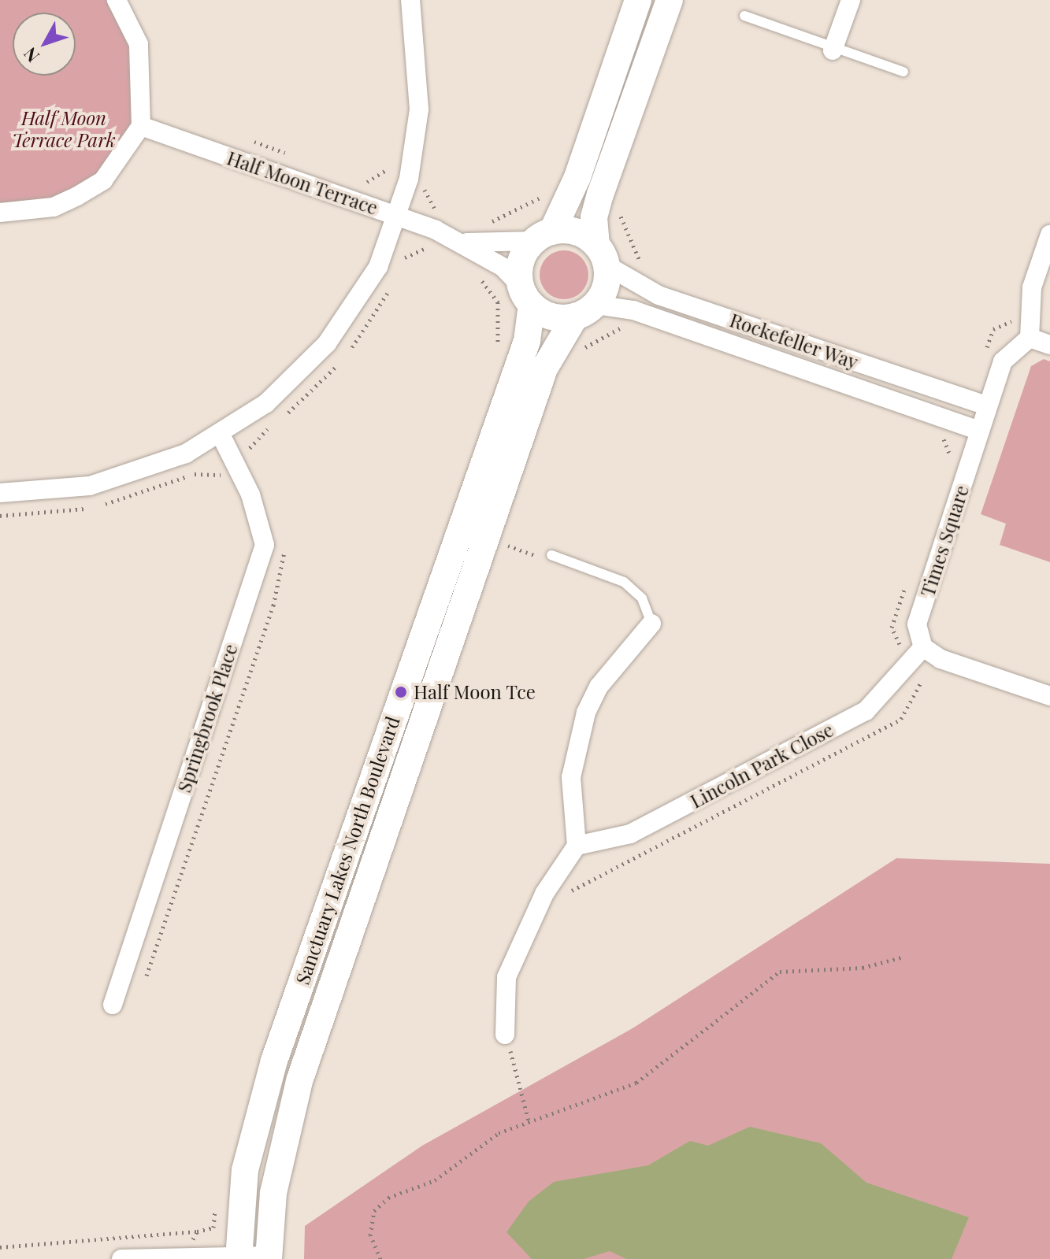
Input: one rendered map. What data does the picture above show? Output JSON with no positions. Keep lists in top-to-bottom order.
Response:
{
  "streets": {
    "street": [
      "Half Moon Terrace",
      "Rockefeller Way",
      "Times Square",
      "Springbrook Place",
      "Lincoln Park Close",
      "Sanctuary Lakes North Boulevard"
    ]
  },
  "crossings": [
    ["Half Moon Terrace", "Rockefeller Way"],
    ["Half Moon Terrace", "Sanctuary Lakes North Boulevard"],
    ["Rockefeller Way", "Times Square"],
    ["Rockefeller Way", "Sanctuary Lakes North Boulevard"],
    ["Times Square", "Lincoln Park Close"]
  ],
  "parks": ["Half Moon Terrace Park"],
  "places": ["Half Moon Tce"],
  "north": "bottom left"
}
